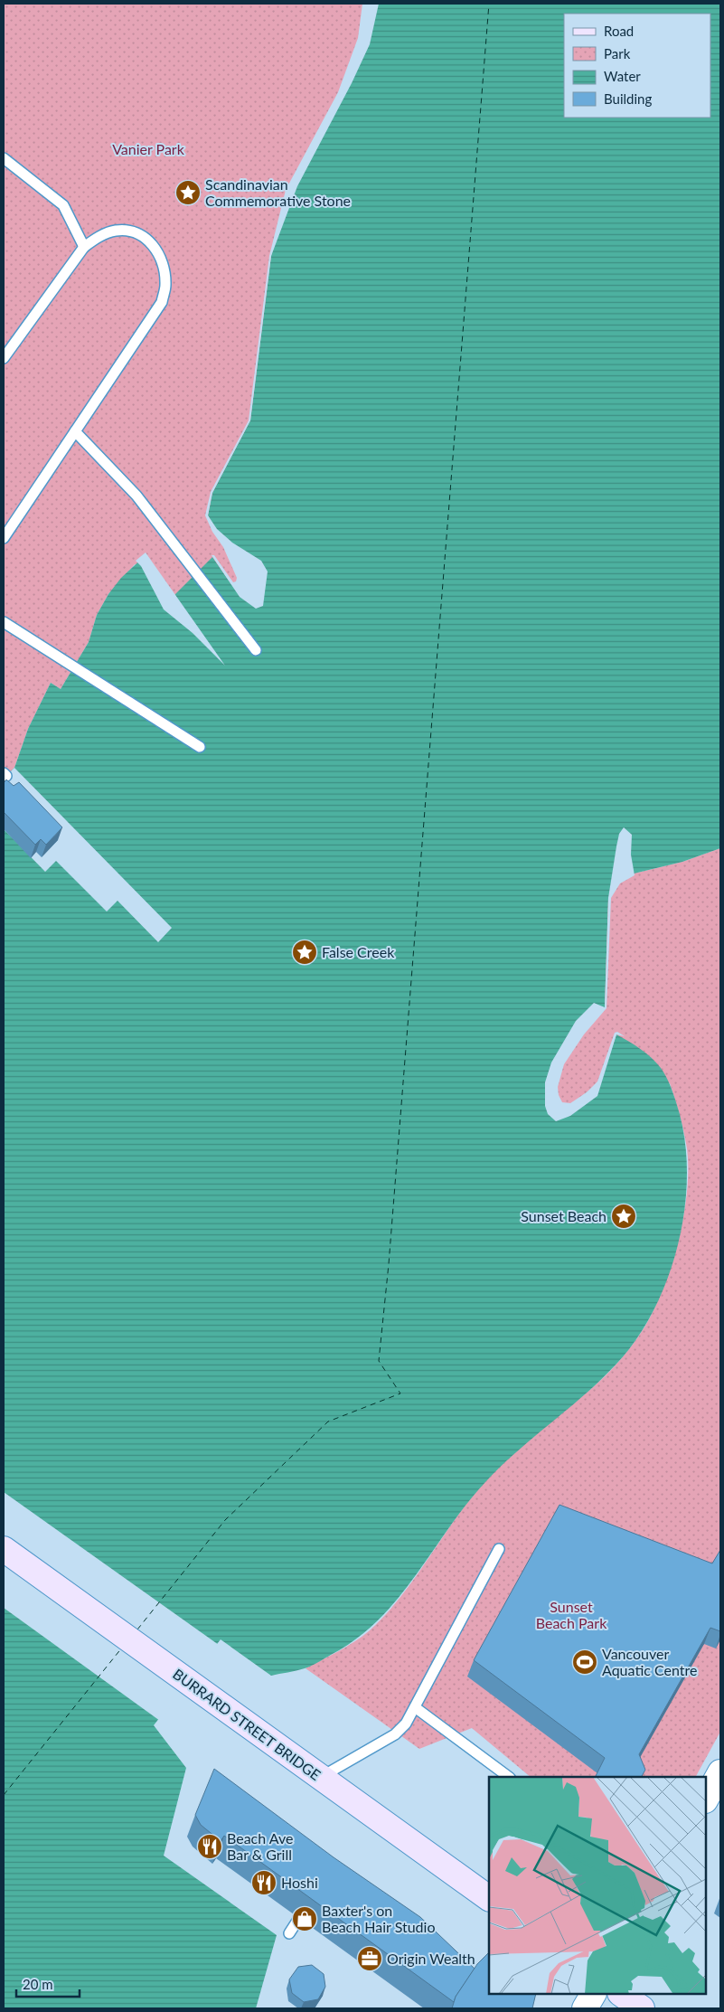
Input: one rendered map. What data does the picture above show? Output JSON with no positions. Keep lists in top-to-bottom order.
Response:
{
  "streets": {
    "main road": ["BURRARD STREET BRIDGE"]
  },
  "parks": ["Vanier Park", "Sunset Beach Park"],
  "places": {
    "place": ["Scandinavian Commemorative Stone", "False Creek", "Sunset Beach"],
    "sports": ["Vancouver Aquatic Centre"],
    "restaurant": ["Beach Ave Bar & Grill", "Hoshi"],
    "shop": ["Baxter's on Beach Hair Studio"],
    "office": ["Origin Wealth"]
  },
  "legend": [
    "Road",
    "Park",
    "Water",
    "Building"
  ],
  "scale_bar": "20 m"
}
